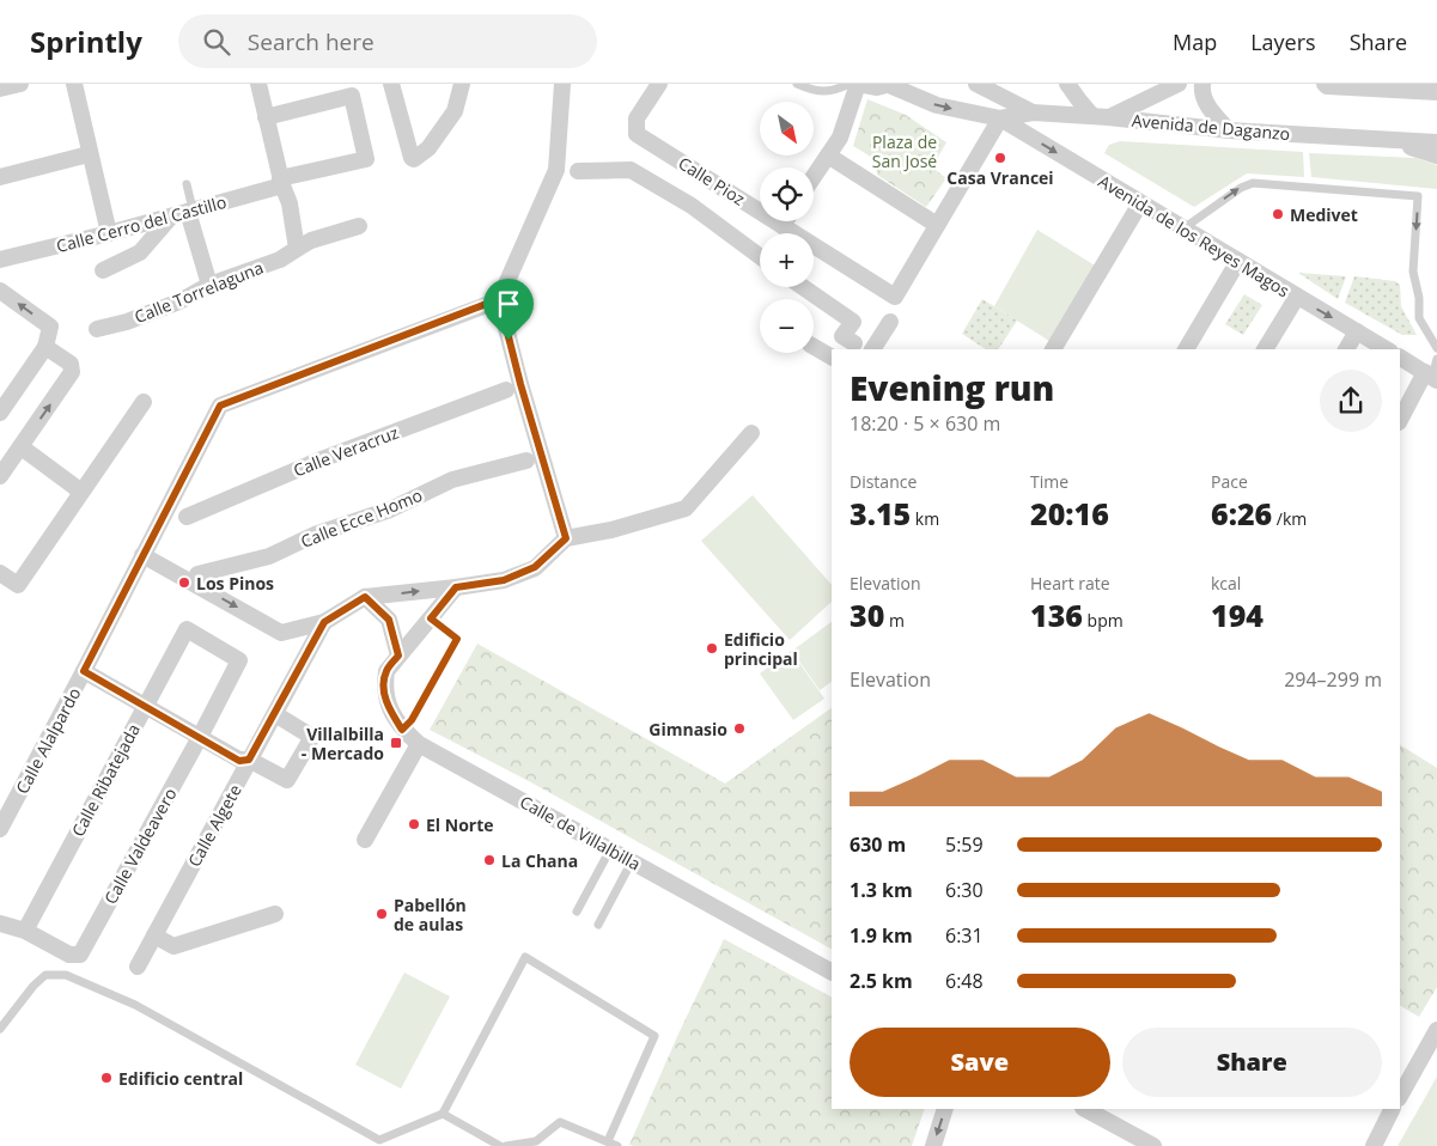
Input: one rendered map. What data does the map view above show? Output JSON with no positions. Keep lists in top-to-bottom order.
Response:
{
  "streets": {
    "street": [
      "Avenida de Daganzo",
      "Calle Pioz",
      "Calle Cerro del Castillo",
      "Avenida de los Reyes Magos",
      "Calle Torrelaguna",
      "Calle Veracruz",
      "Calle Ecce Homo",
      "Calle Alalpardo",
      "Calle Ribatejada",
      "Calle Algete",
      "Calle de Villalbilla",
      "Calle Valdeavero"
    ]
  },
  "crossings": [
    ["Avenida de Daganzo", "Avenida de los Reyes Magos"],
    ["Calle Ribatejada", "Calle Valdeavero"]
  ],
  "one_way": ["Avenida de los Reyes Magos"],
  "parks": ["Plaza de San José"],
  "places": {
    "other": [
      "Casa Vrancei",
      "Medivet",
      "Los Pinos",
      "Edificio principal",
      "Gimnasio",
      "El Norte",
      "La Chana",
      "Pabellón de aulas",
      "Edificio central"
    ],
    "transit": ["Villalbilla - Mercado"]
  },
  "north": "bottom right",
  "page": {
    "header": "Sprintly",
    "search": "Search here",
    "nav": ["Map", "Layers", "Share"],
    "map_buttons": ["+", "−"],
    "heading": ["Evening run", "18:20 · 5 × 630 m"],
    "stats": [
      ["Distance", "3.15 km"],
      ["Time", "20:16"],
      ["Pace", "6:26 /km"],
      ["Elevation", "30 m"],
      ["Heart rate", "136 bpm"],
      ["kcal", "194"]
    ],
    "chart": ["Elevation", "294–299 m"],
    "list": [
      {
        "name": "630 m",
        "note": "5:59"
      },
      {
        "name": "1.3 km",
        "note": "6:30"
      },
      {
        "name": "1.9 km",
        "note": "6:31"
      },
      {
        "name": "2.5 km",
        "note": "6:48"
      }
    ],
    "buttons": ["Save", "Share"]
  }
}
